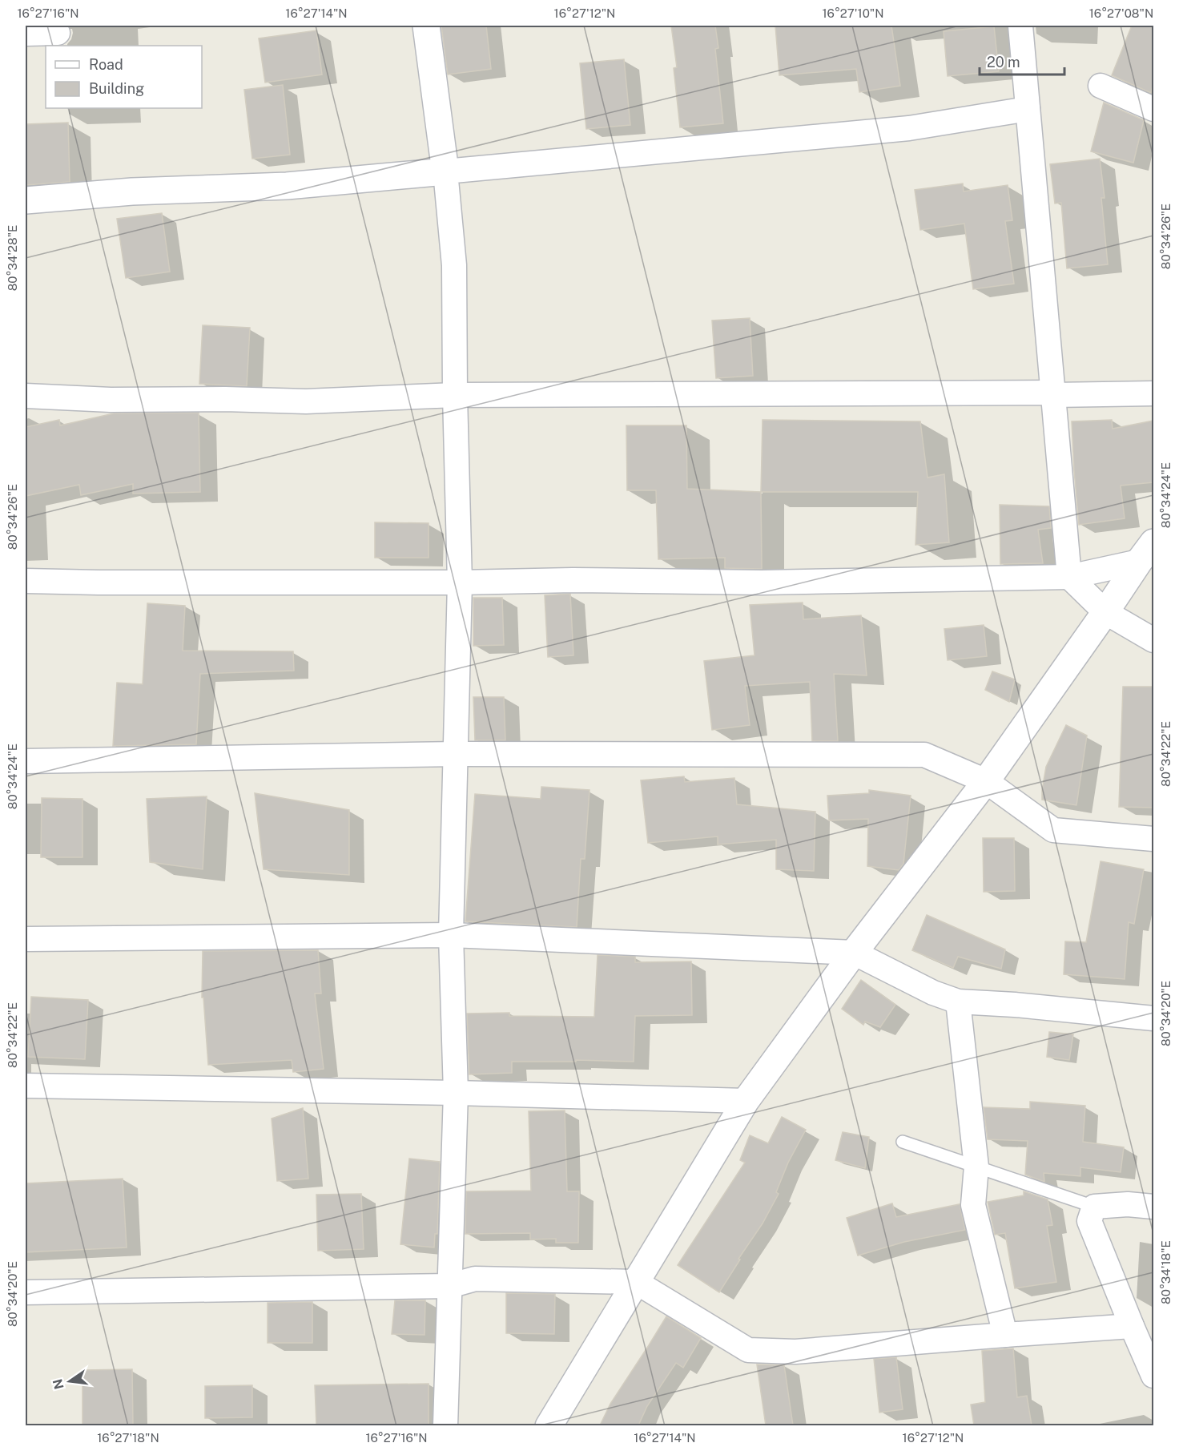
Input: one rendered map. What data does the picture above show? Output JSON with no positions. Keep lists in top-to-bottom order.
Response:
{
  "legend": ["Road", "Building"],
  "scale_bar": "20 m",
  "north": "left",
  "coordinates": [
    "16°27'16\"N",
    "16°27'14\"N",
    "16°27'12\"N",
    "16°27'10\"N",
    "16°27'08\"N",
    "80°34'26\"E",
    "80°34'28\"E",
    "80°34'24\"E",
    "80°34'22\"E",
    "80°34'20\"E",
    "80°34'18\"E",
    "16°27'18\"N"
  ]
}
